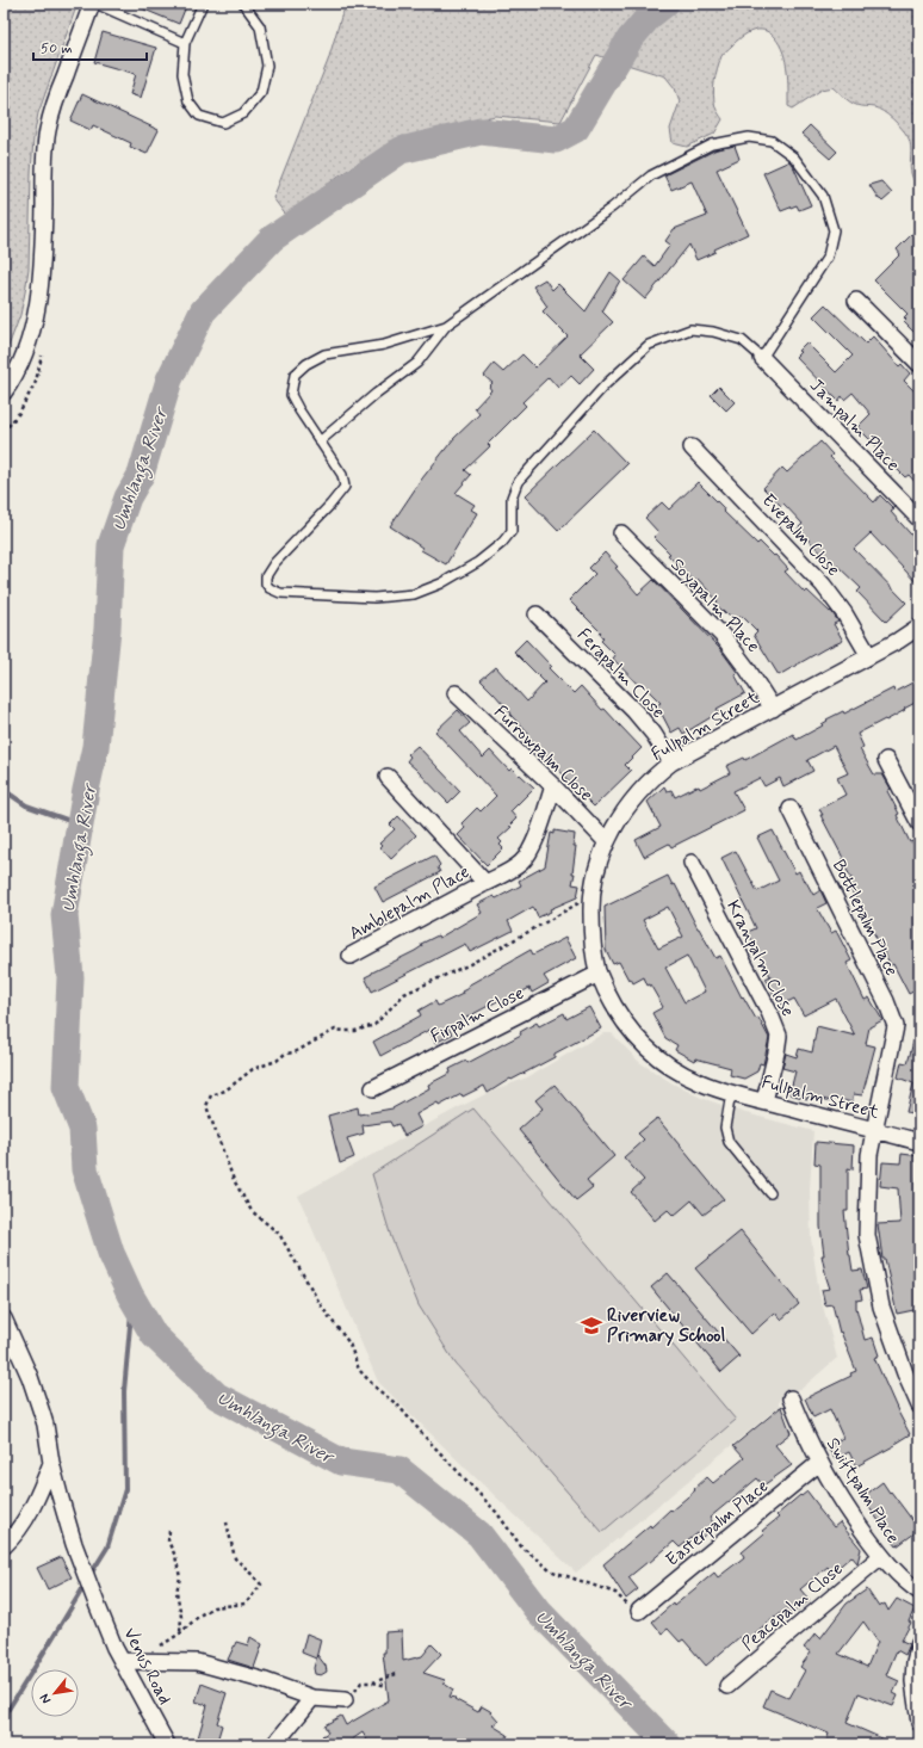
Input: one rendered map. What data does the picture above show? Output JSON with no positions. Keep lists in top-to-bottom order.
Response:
{
  "streets": {
    "street": [
      "Jampalm Place",
      "Evepalm Close",
      "Soyapalm Place",
      "Ferapalm Close",
      "Fullpalm Street",
      "Furrowpalm Close",
      "Amblepalm Place",
      "Bottlepalm Place",
      "Kranpalm Close",
      "Firpalm Close",
      "Swiftpalm Place",
      "Easterpalm Place",
      "Peacepalm Close",
      "Venus Road"
    ]
  },
  "crossings": [
    ["Evepalm Close", "Fullpalm Street"],
    ["Soyapalm Place", "Fullpalm Street"],
    ["Ferapalm Close", "Fullpalm Street"],
    ["Fullpalm Street", "Furrowpalm Close"],
    ["Fullpalm Street", "Bottlepalm Place"],
    ["Fullpalm Street", "Kranpalm Close"],
    ["Fullpalm Street", "Firpalm Close"],
    ["Furrowpalm Close", "Amblepalm Place"],
    ["Swiftpalm Place", "Easterpalm Place"],
    ["Swiftpalm Place", "Peacepalm Close"]
  ],
  "water": ["Umhlanga River"],
  "places": {
    "school or university": ["Riverview Primary School"]
  },
  "scale_bar": "50 m",
  "north": "bottom left"
}
